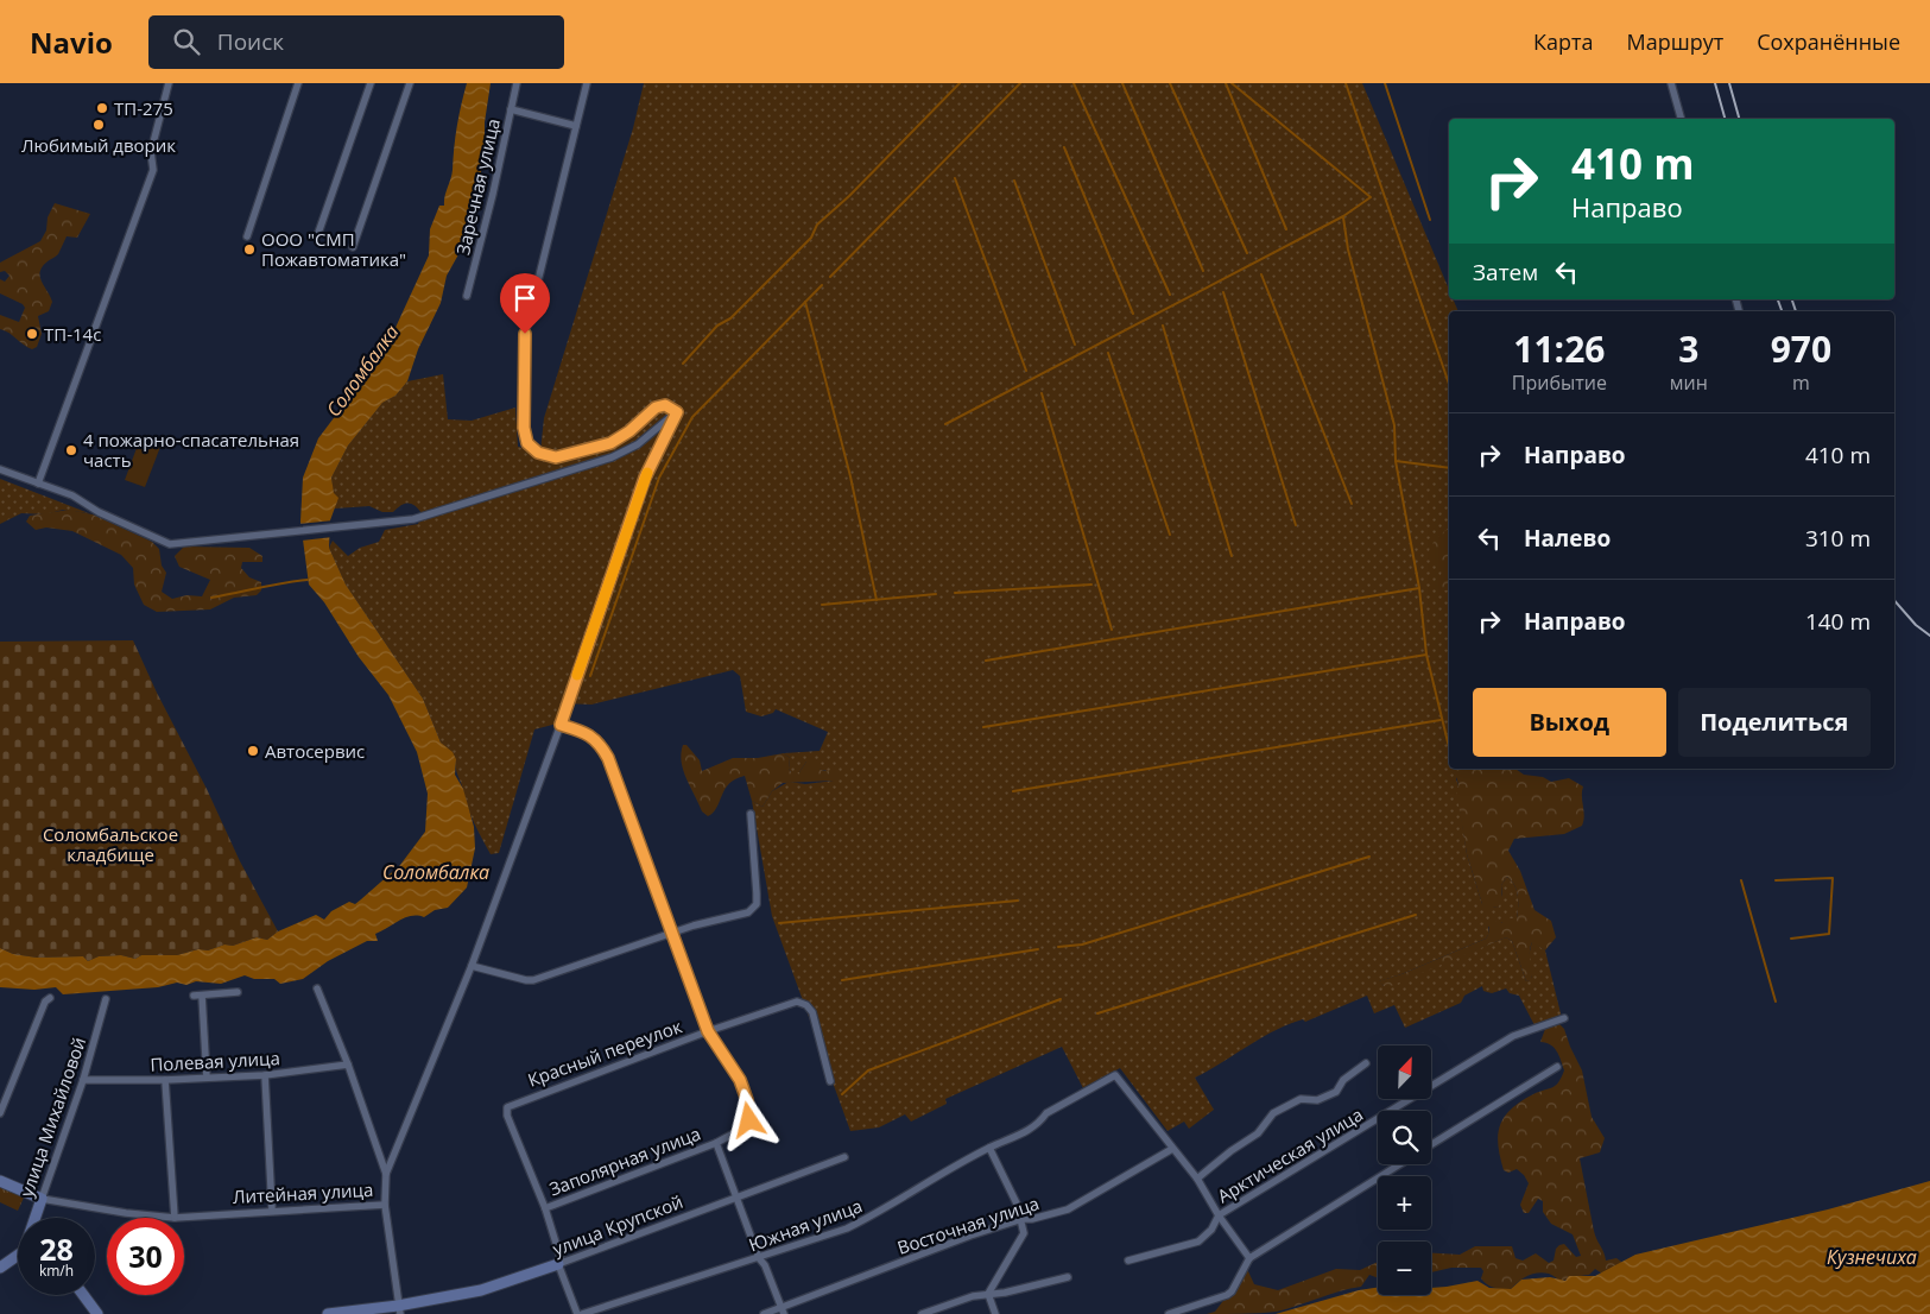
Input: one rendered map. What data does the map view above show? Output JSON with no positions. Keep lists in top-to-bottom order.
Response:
{
  "streets": {
    "street": [
      "Заречная улица",
      "Красный переулок",
      "Полевая улица",
      "улица Михайловой",
      "Арктическая улица",
      "Заполярная улица",
      "Литейная улица",
      "улица Крупской",
      "Южная улица",
      "Восточная улица"
    ]
  },
  "crossings": [
    ["Красный переулок", "Заполярная улица"],
    ["Полевая улица", "улица Михайловой"],
    ["Полевая улица", "Литейная улица"],
    ["улица Михайловой", "Литейная улица"],
    ["Южная улица", "Восточная улица"]
  ],
  "water": ["Соломбалка", "Кузнечиха"],
  "parks": ["Соломбальское кладбище"],
  "places": [
    "ТП-275",
    "Любимый дворик",
    "ООО \"СМП Пожавтоматика\"",
    "ТП-14с",
    "4 пожарно-спасательная часть",
    "Автосервис"
  ],
  "north": "top right",
  "page": {
    "header": "Navio",
    "search": "Поиск",
    "nav": ["Карта", "Маршрут", "Сохранённые"],
    "turn": ["410 m", "Направо"],
    "then": "Затем",
    "eta": [
      "11:26",
      "Прибытие",
      "3",
      "мин",
      "970",
      "m"
    ],
    "list": [
      {
        "name": "Направо",
        "value": "410 m"
      },
      {
        "name": "Налево",
        "value": "310 m"
      },
      {
        "name": "Направо",
        "value": "140 m"
      }
    ],
    "buttons": ["Выход", "Поделиться"],
    "map_buttons": ["+", "−"],
    "speed": "28 km/h",
    "limit": "30"
  }
}
